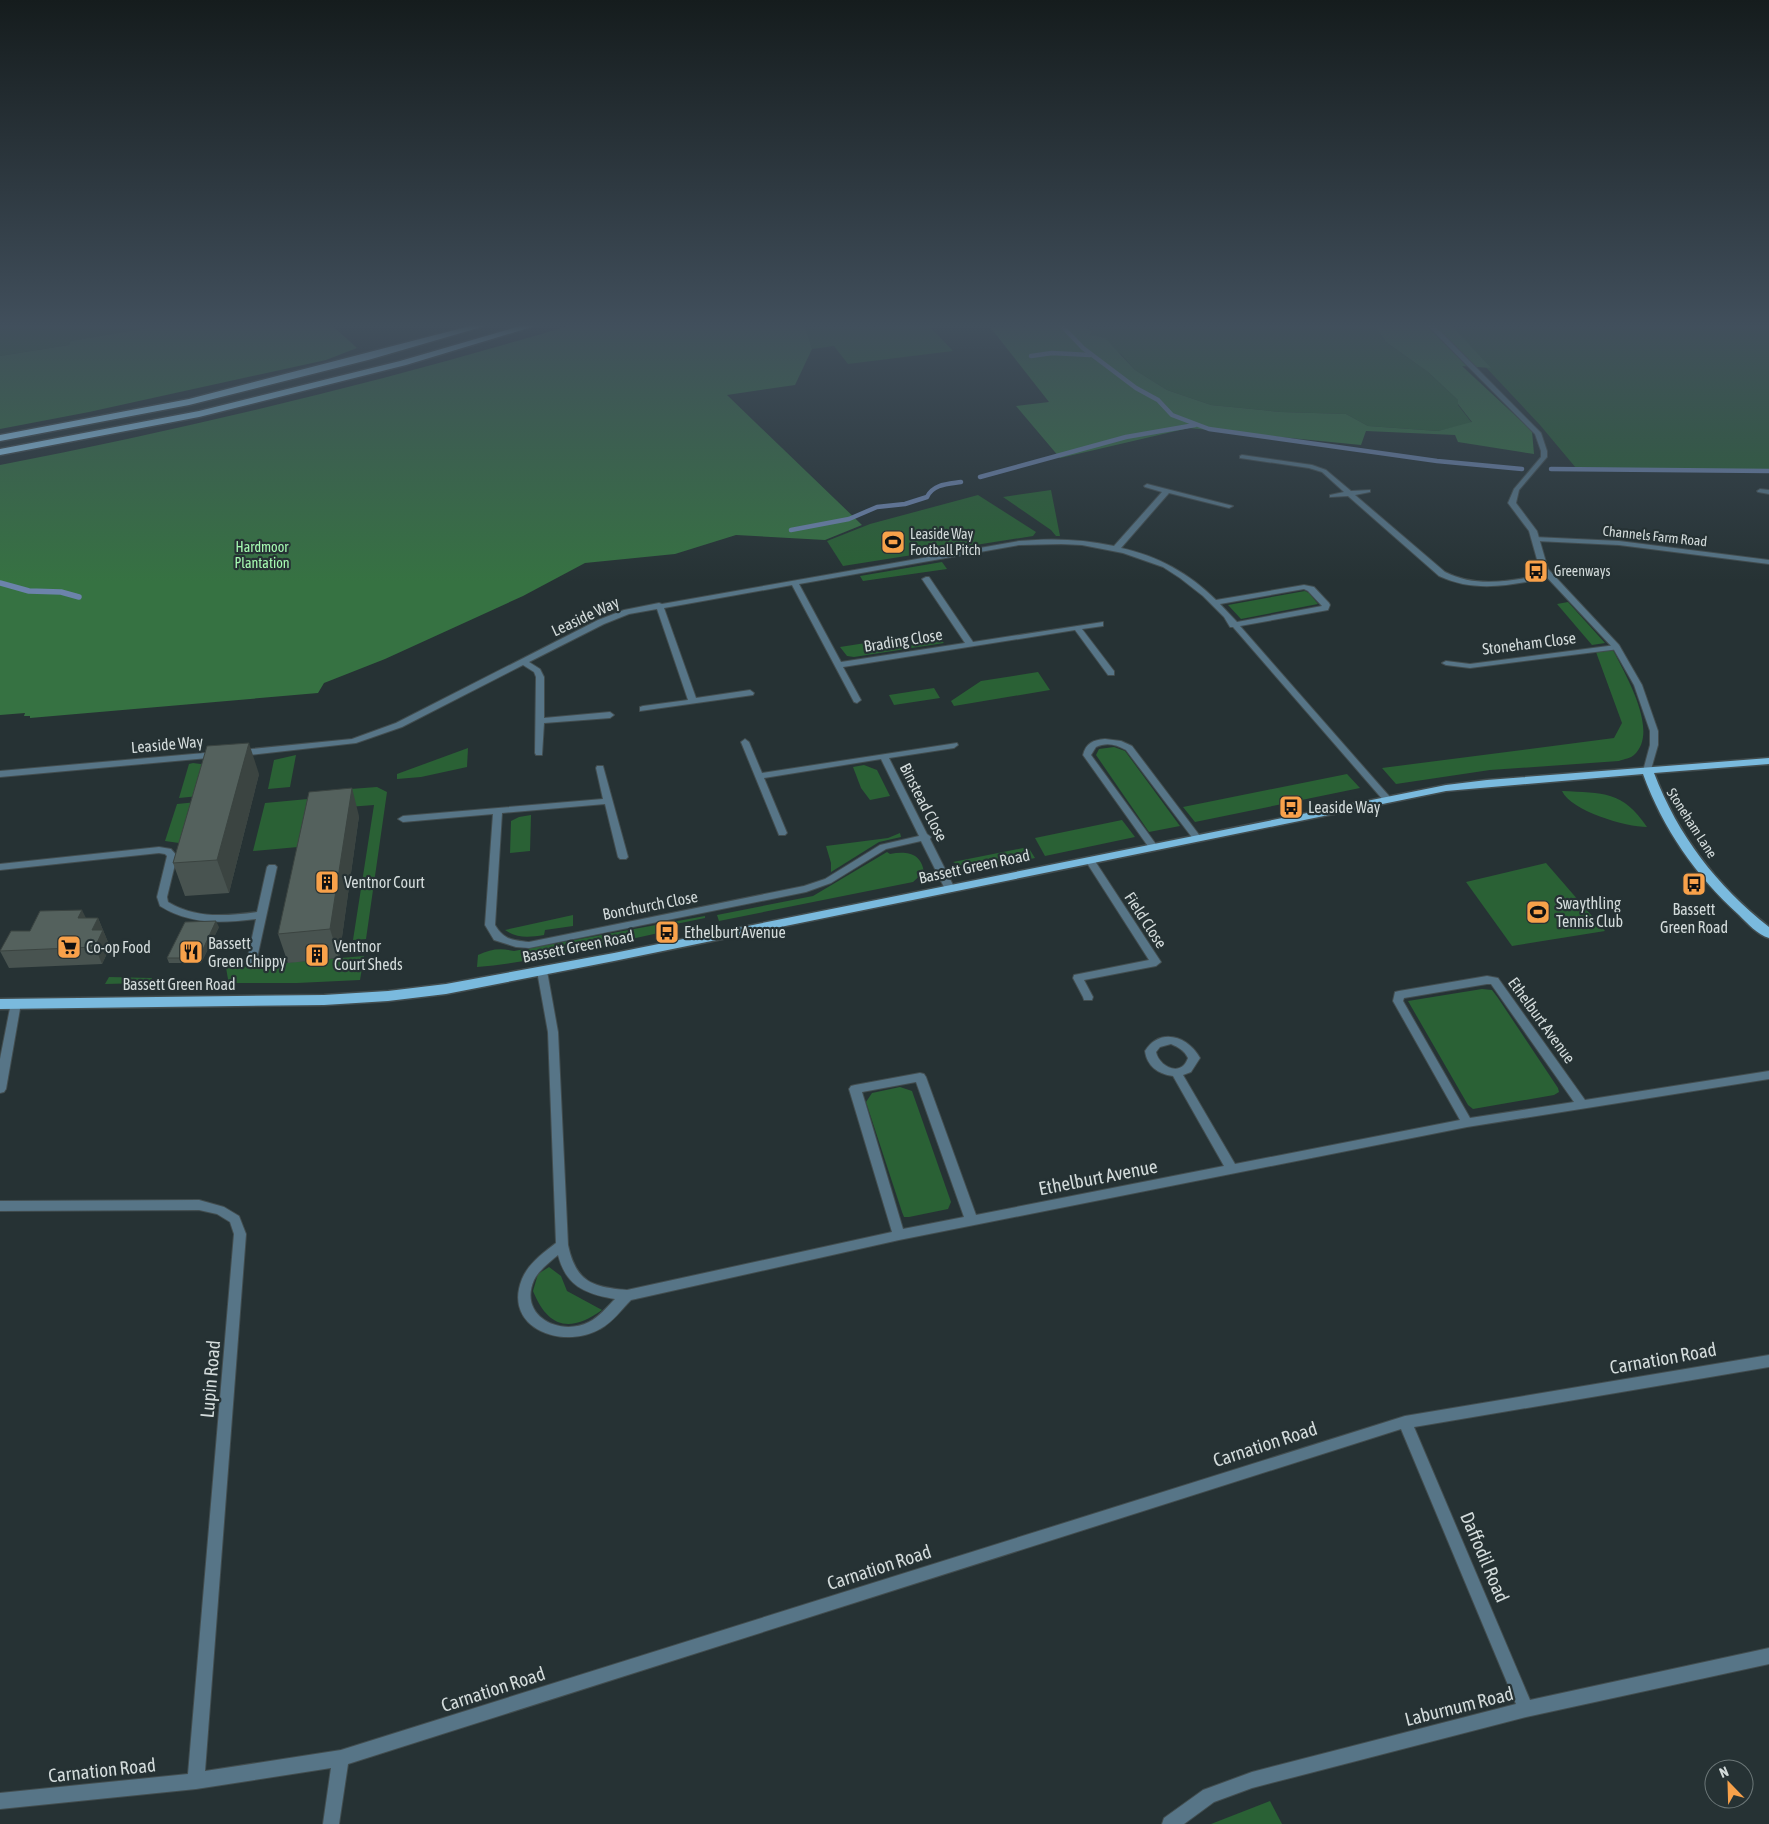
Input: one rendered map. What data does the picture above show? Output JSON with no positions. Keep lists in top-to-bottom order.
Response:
{
  "streets": {
    "main road": ["Stoneham Lane", "Bassett Green Road"],
    "street": [
      "Channels Farm Road",
      "Leaside Way",
      "Brading Close",
      "Stoneham Close",
      "Binstead Close",
      "Bonchurch Close",
      "Field Close",
      "Ethelburt Avenue",
      "Carnation Road",
      "Lupin Road",
      "Daffodil Road",
      "Laburnum Road"
    ]
  },
  "crossings": [
    ["Leaside Way", "Bassett Green Road"],
    ["Binstead Close", "Bassett Green Road"],
    ["Binstead Close", "Bonchurch Close"],
    ["Stoneham Lane", "Bassett Green Road"],
    ["Bassett Green Road", "Field Close"],
    ["Bassett Green Road", "Ethelburt Avenue"],
    ["Carnation Road", "Lupin Road"],
    ["Carnation Road", "Daffodil Road"],
    ["Daffodil Road", "Laburnum Road"]
  ],
  "parks": ["Hardmoor Plantation"],
  "places": {
    "sports": ["Leaside Way Football Pitch", "Swaythling Tennis Club"],
    "bus stop": [
      "Greenways",
      "Leaside Way",
      "Bassett Green Road",
      "Ethelburt Avenue"
    ],
    "building": ["Ventnor Court", "Ventnor Court Sheds"],
    "supermarket": ["Co-op Food"],
    "restaurant": ["Bassett Green Chippy"]
  },
  "north": "top left"
}
